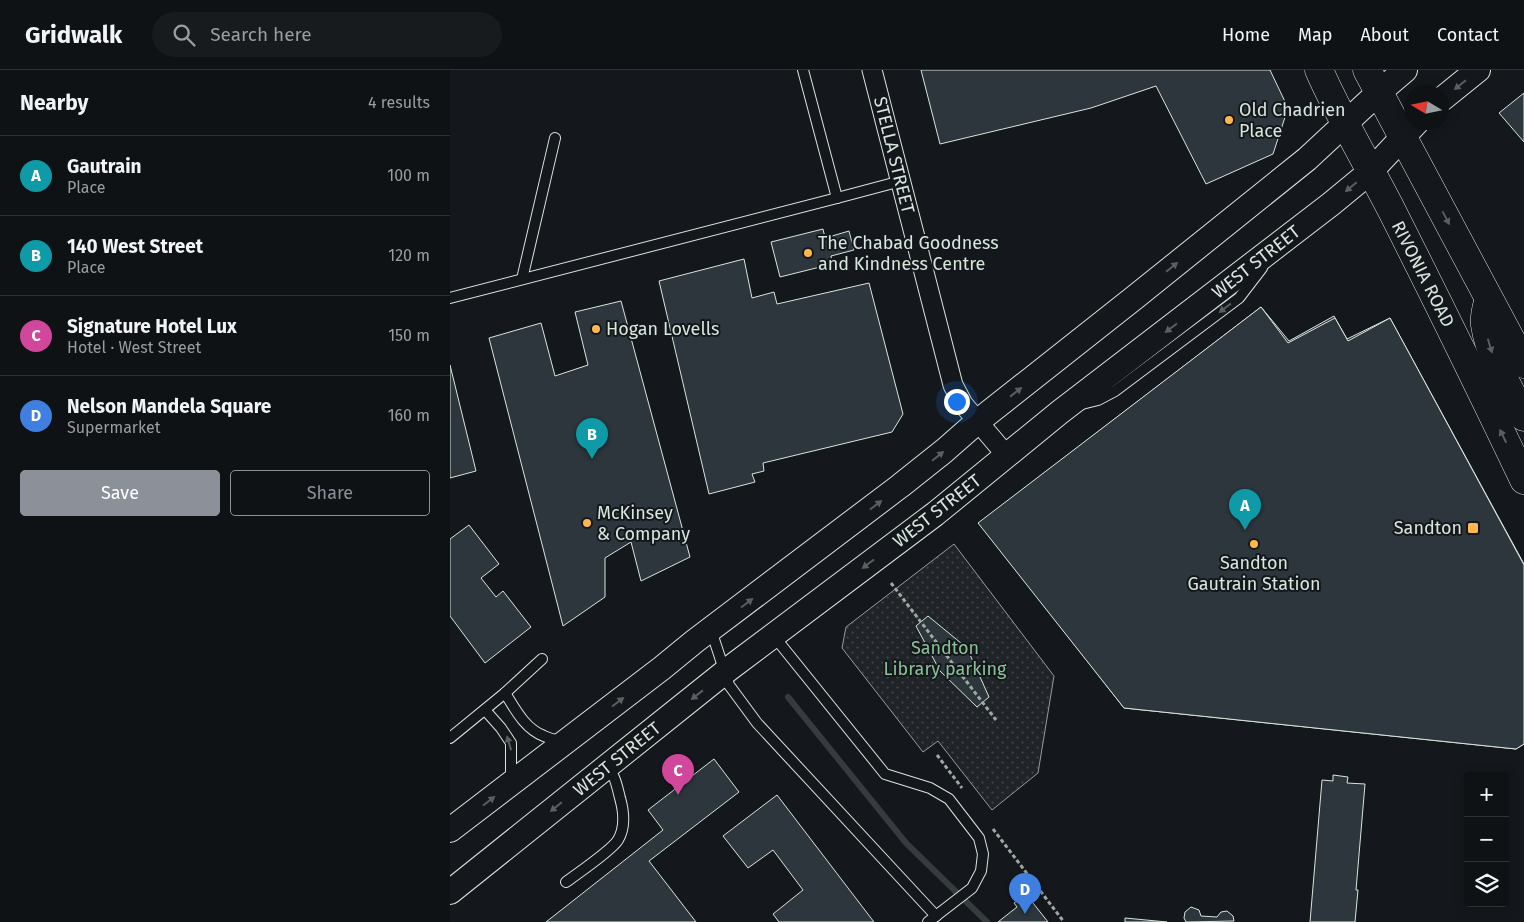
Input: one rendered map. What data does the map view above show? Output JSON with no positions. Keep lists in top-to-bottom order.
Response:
{
  "streets": {
    "main road": ["RIVONIA ROAD"],
    "street": ["STELLA STREET", "WEST STREET"]
  },
  "crossings": [
    ["STELLA STREET", "WEST STREET"],
    ["WEST STREET", "RIVONIA ROAD"]
  ],
  "parks": ["Sandton Library parking"],
  "places": {
    "other": [
      "Old Chadrien Place",
      "The Chabad Goodness and Kindness Centre",
      "Hogan Lovells",
      "McKinsey & Company",
      "Sandton Gautrain Station"
    ],
    "transit": ["Sandton"]
  },
  "north": "left",
  "page": {
    "header": "Gridwalk",
    "search": "Search here",
    "nav": [
      "Home",
      "Map",
      "About",
      "Contact"
    ],
    "heading": ["Nearby", "4 results"],
    "list": [
      {
        "mark": "A",
        "name": "Gautrain",
        "note": "Place",
        "value": "100 m"
      },
      {
        "mark": "B",
        "name": "140 West Street",
        "note": "Place",
        "value": "120 m"
      },
      {
        "mark": "C",
        "name": "Signature Hotel Lux",
        "note": "Hotel · West Street",
        "value": "150 m"
      },
      {
        "mark": "D",
        "name": "Nelson Mandela Square",
        "note": "Supermarket",
        "value": "160 m"
      }
    ],
    "pins": [
      "B",
      "A",
      "C",
      "D"
    ],
    "buttons": ["Save", "Share"],
    "map_buttons": ["+", "−"]
  }
}
